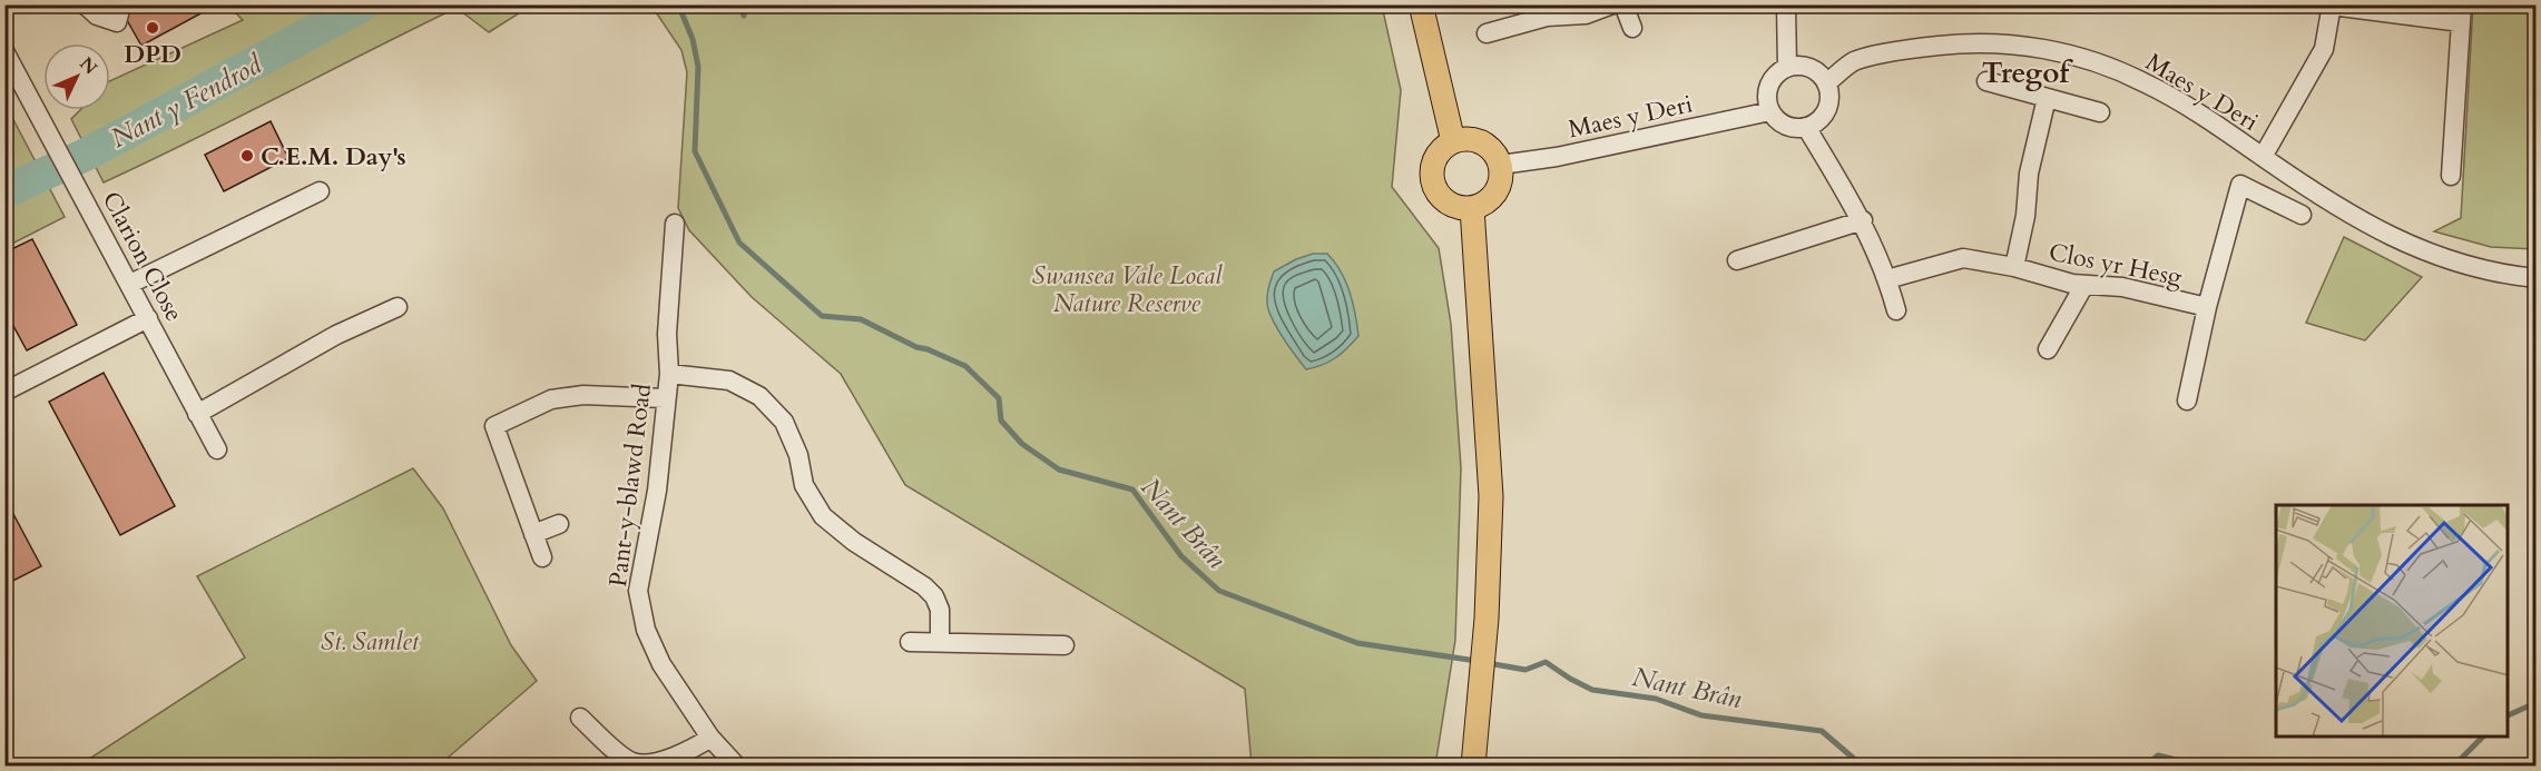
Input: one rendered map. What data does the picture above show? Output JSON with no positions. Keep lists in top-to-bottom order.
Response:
{
  "streets": {
    "street": [
      "Maes y Deri",
      "Clarion Close",
      "Clos yr Hesg",
      "Pant-y-blawd Road"
    ]
  },
  "districts": ["Tregof"],
  "water": ["Nant y Fendrod", "Nant Brân"],
  "parks": ["Swansea Vale Local Nature Reserve", "St. Samlet"],
  "places": ["DPD", "C.E.M. Day's"],
  "north": "top right"
}
